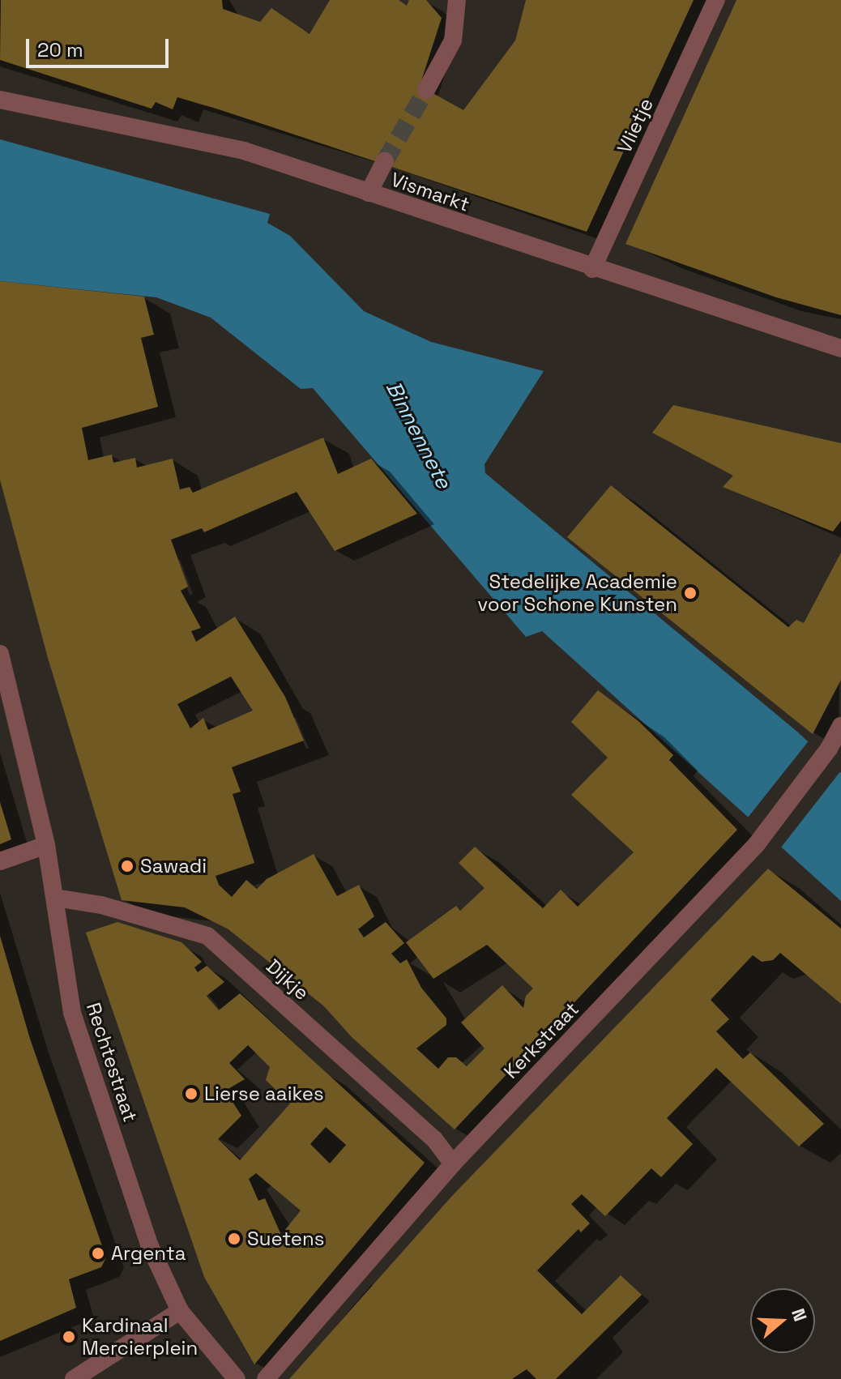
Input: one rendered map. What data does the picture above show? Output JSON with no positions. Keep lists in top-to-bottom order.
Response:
{
  "streets": {
    "street": [
      "Vlietje",
      "Vismarkt",
      "Dijkje",
      "Kerkstraat",
      "Rechtestraat"
    ]
  },
  "crossings": [
    ["Vlietje", "Vismarkt"],
    ["Dijkje", "Kerkstraat"],
    ["Dijkje", "Rechtestraat"]
  ],
  "water": ["Binnennete"],
  "places": [
    "Stedelijke Academie voor Schone Kunsten",
    "Sawadi",
    "Lierse aaikes",
    "Suetens",
    "Argenta",
    "Kardinaal Mercierplein"
  ],
  "scale_bar": "20 m",
  "north": "right"
}
